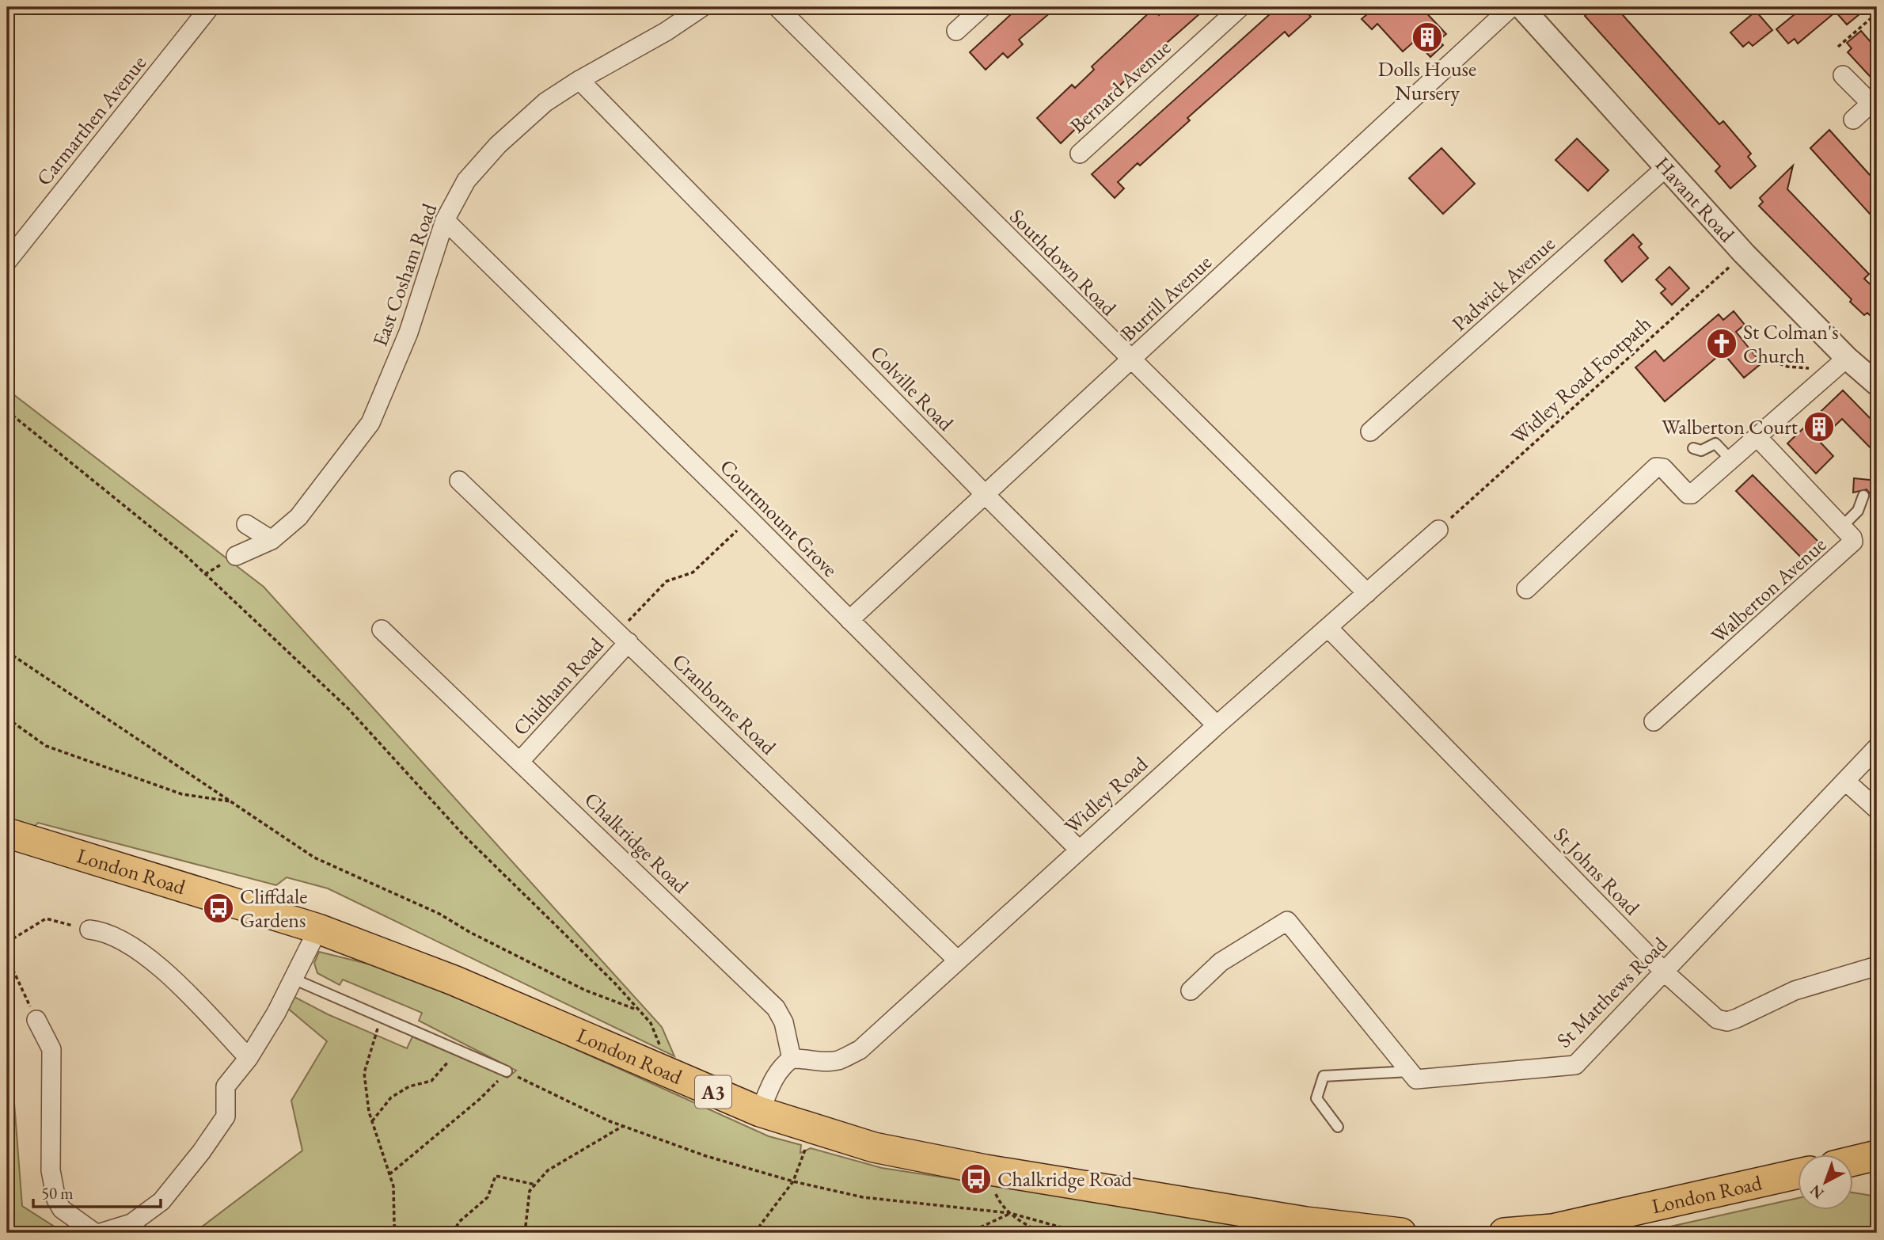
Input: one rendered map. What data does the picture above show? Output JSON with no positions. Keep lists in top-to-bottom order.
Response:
{
  "streets": {
    "main road": ["London Road", "A3"],
    "street": [
      "Bernard Avenue",
      "Carmarthen Avenue",
      "Havant Road",
      "Southdown Road",
      "East Cosham Road",
      "Padwick Avenue",
      "Burrill Avenue",
      "Colville Road",
      "Courtmount Grove",
      "Walberton Avenue",
      "Chidham Road",
      "Cranborne Road",
      "Widley Road",
      "Chalkridge Road",
      "St Johns Road",
      "St Matthews Road"
    ],
    "path": ["Widley Road Footpath"]
  },
  "crossings": [
    ["Havant Road", "Padwick Avenue"],
    ["Havant Road", "Widley Road Footpath"],
    ["Southdown Road", "Burrill Avenue"],
    ["Southdown Road", "Widley Road"],
    ["East Cosham Road", "Colville Road"],
    ["East Cosham Road", "Courtmount Grove"],
    ["Burrill Avenue", "Colville Road"],
    ["Burrill Avenue", "Courtmount Grove"],
    ["Widley Road Footpath", "Widley Road"],
    ["Colville Road", "Widley Road"],
    ["Courtmount Grove", "Widley Road"],
    ["Chidham Road", "Cranborne Road"],
    ["Chidham Road", "Chalkridge Road"],
    ["Cranborne Road", "Widley Road"],
    ["Widley Road", "Chalkridge Road"],
    ["Widley Road", "St Johns Road"],
    ["St Johns Road", "St Matthews Road"]
  ],
  "places": {
    "building": ["Dolls House Nursery", "Walberton Court"],
    "church": ["St Colman's Church"],
    "bus stop": ["Cliffdale Gardens", "Chalkridge Road"]
  },
  "scale_bar": "50 m",
  "north": "bottom left"
}
